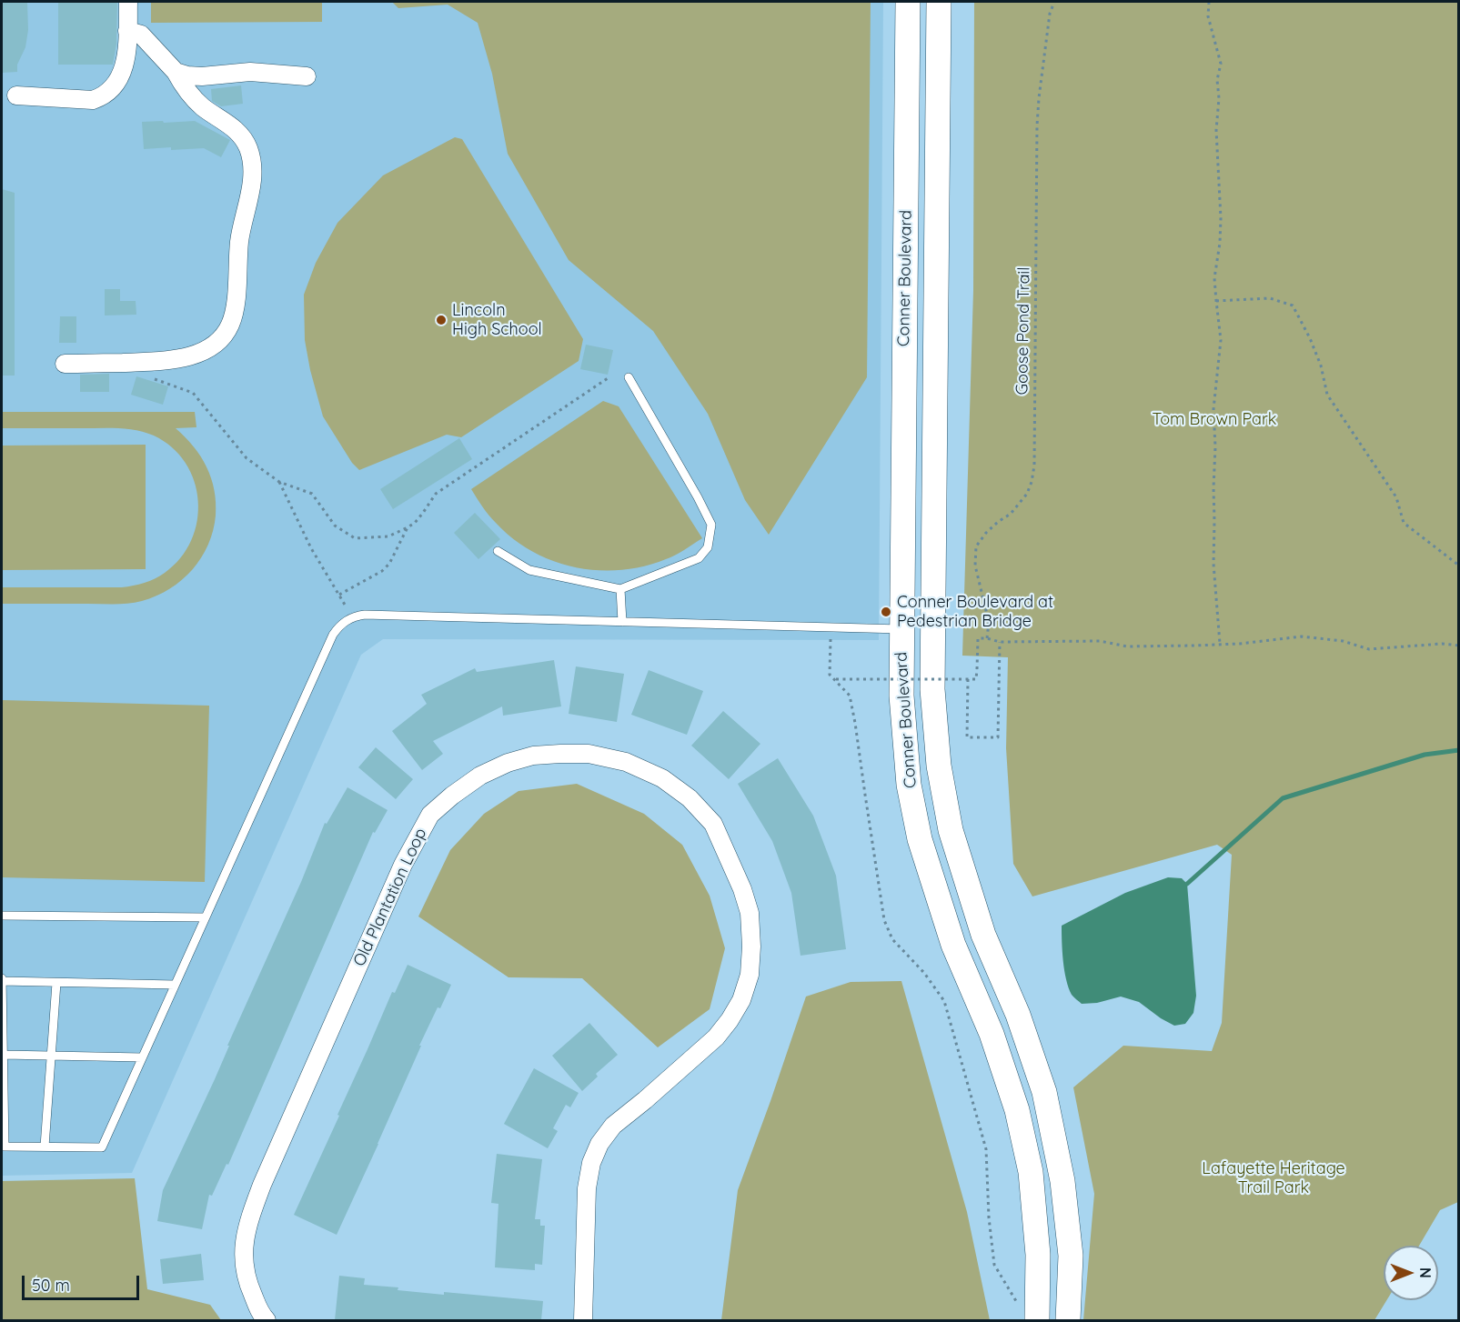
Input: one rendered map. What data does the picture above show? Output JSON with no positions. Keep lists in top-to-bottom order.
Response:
{
  "streets": {
    "main road": ["Conner Boulevard"],
    "street": ["Old Plantation Loop"],
    "path": ["Goose Pond Trail"]
  },
  "parks": ["Tom Brown Park", "Lafayette Heritage Trail Park"],
  "places": ["Lincoln High School", "Conner Boulevard at Pedestrian Bridge"],
  "scale_bar": "50 m",
  "north": "right"
}
